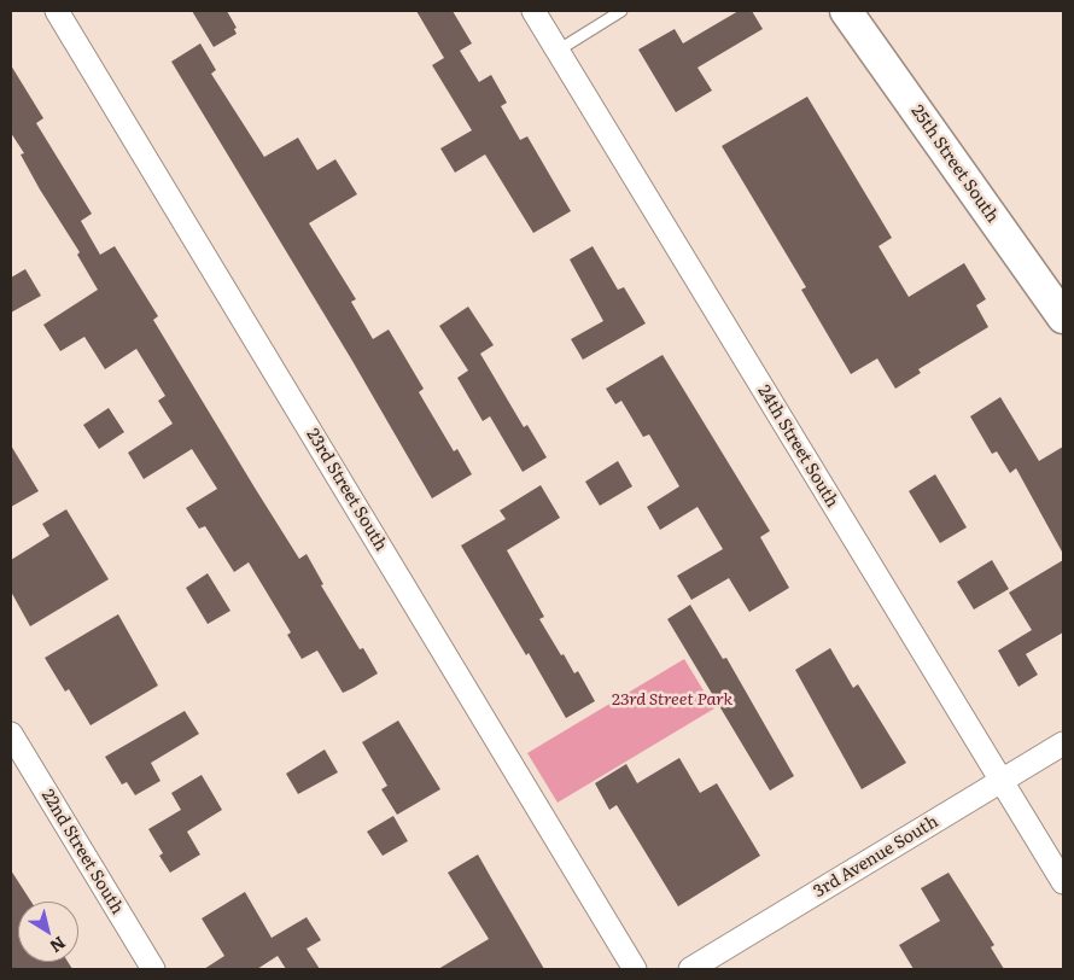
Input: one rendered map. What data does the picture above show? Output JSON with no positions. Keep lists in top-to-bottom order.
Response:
{
  "streets": {
    "main road": ["25th Street South"],
    "street": [
      "24th Street South",
      "23rd Street South",
      "22nd Street South",
      "3rd Avenue South"
    ]
  },
  "crossings": [
    ["24th Street South", "3rd Avenue South"]
  ],
  "parks": ["23rd Street Park"],
  "north": "bottom right"
}
